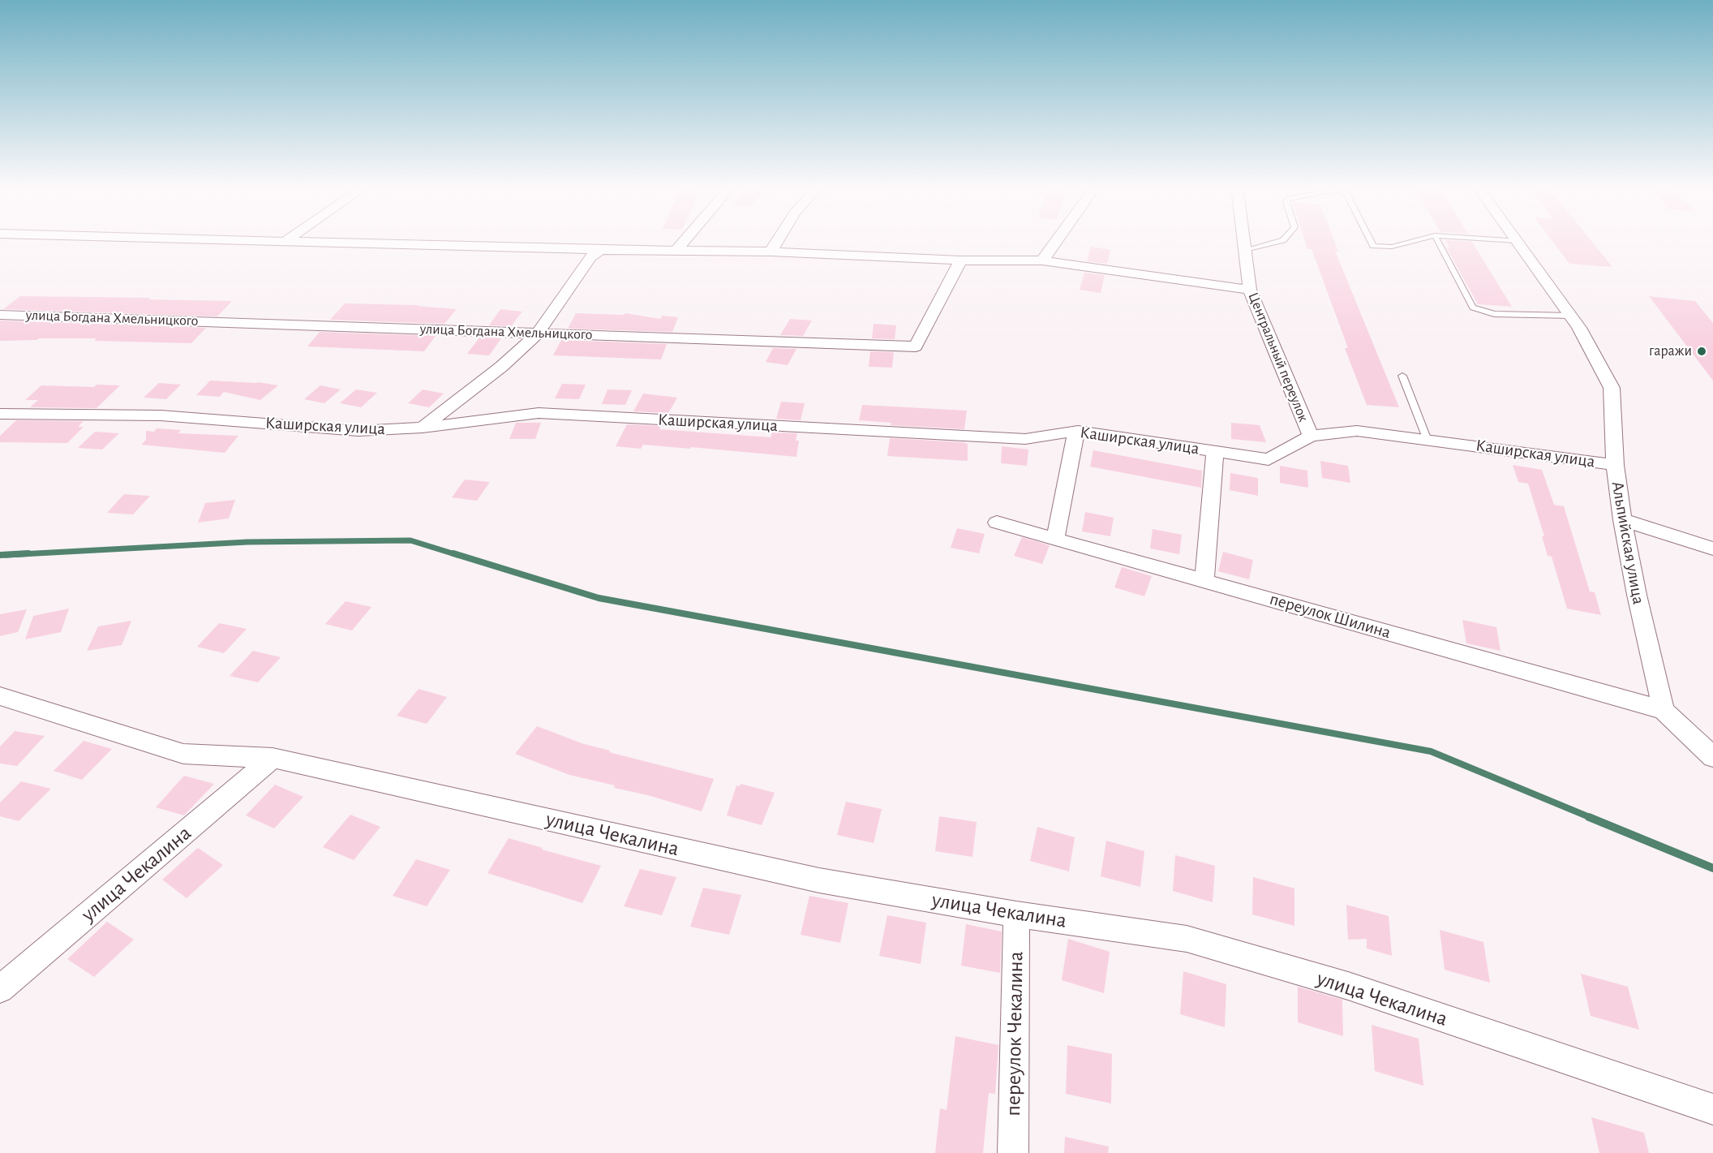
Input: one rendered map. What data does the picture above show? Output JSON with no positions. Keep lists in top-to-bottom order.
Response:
{
  "streets": {
    "street": [
      "улица Богдана Хмельницкого",
      "Центральный переулок",
      "Каширская улица",
      "Альпийская улица",
      "переулок Шилина",
      "улица Чекалина",
      "переулок Чекалина"
    ]
  },
  "crossings": [
    ["Центральный переулок", "Каширская улица"],
    ["Каширская улица", "Альпийская улица"],
    ["Альпийская улица", "переулок Шилина"],
    ["улица Чекалина", "переулок Чекалина"]
  ],
  "places": ["гаражи"]
}
